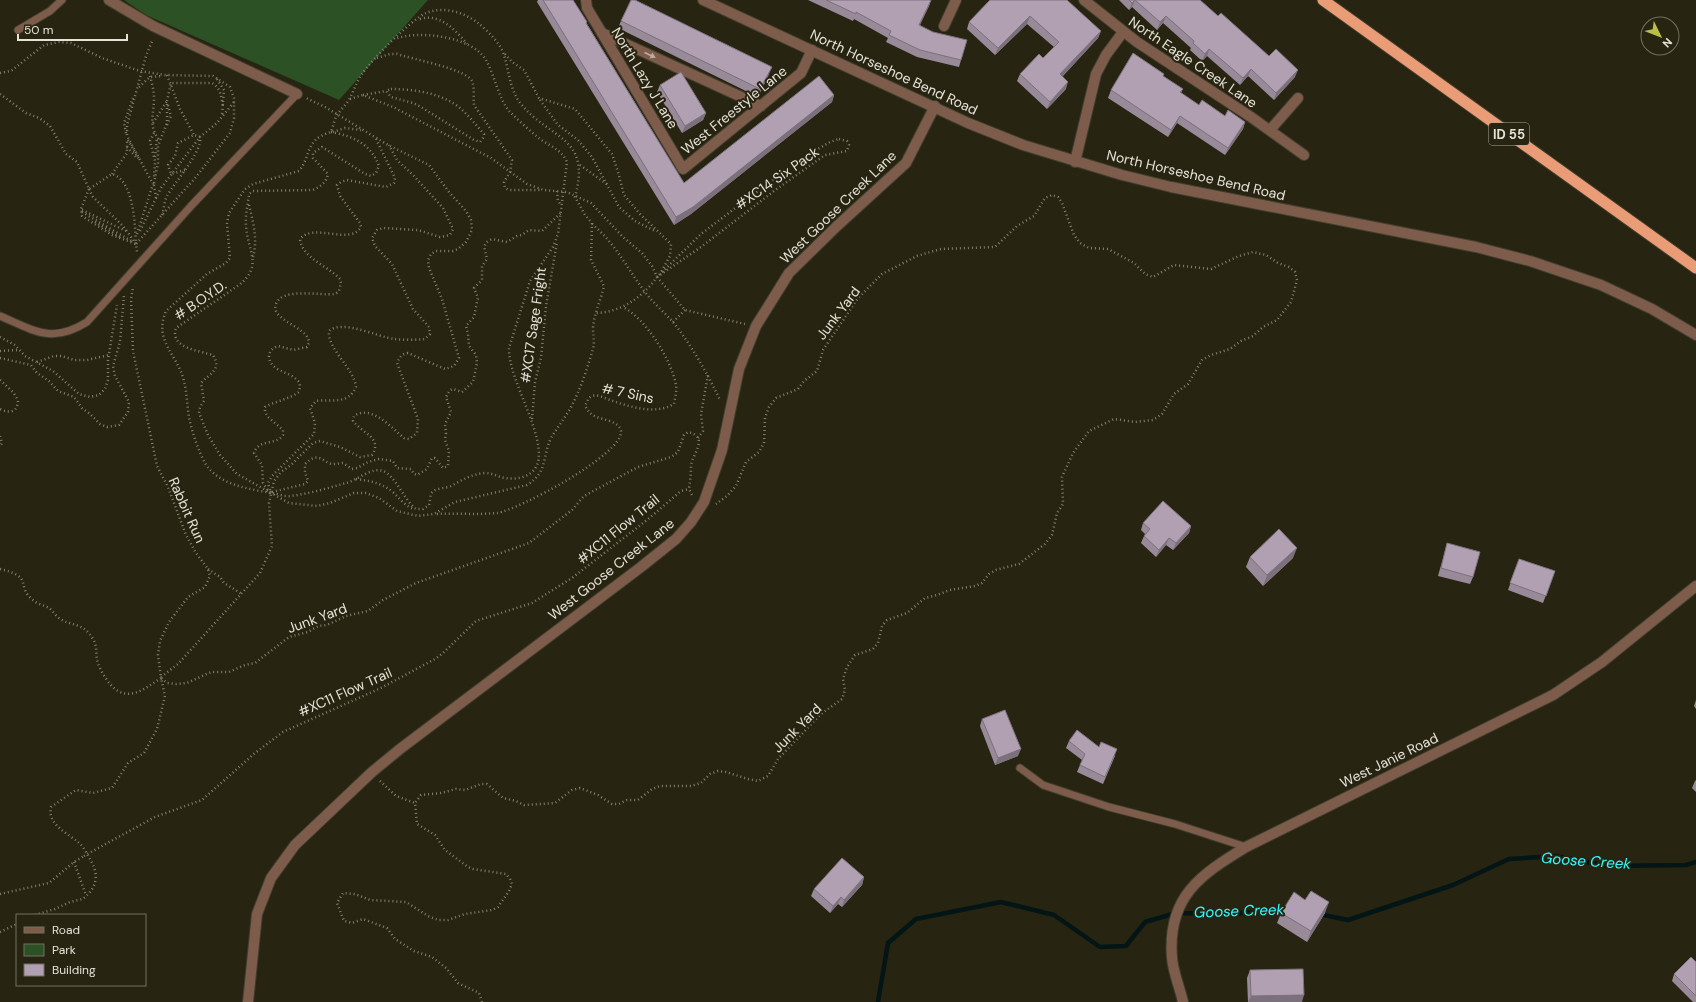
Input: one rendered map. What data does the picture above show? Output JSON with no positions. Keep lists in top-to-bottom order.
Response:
{
  "streets": {
    "highway": ["ID 55"],
    "street": [
      "North Eagle Creek Lane",
      "North Horseshoe Bend Road",
      "North Lazy J Lane",
      "West Freestyle Lane",
      "West Goose Creek Lane",
      "West Janie Road"
    ],
    "path": [
      "#XC14 Six Pack",
      "# B.O.Y.D.",
      "Junk Yard",
      "#XC17 Sage Fright",
      "# 7 Sins",
      "Rabbit Run",
      "#XC11 Flow Trail"
    ]
  },
  "crossings": [
    ["North Horseshoe Bend Road", "West Freestyle Lane"],
    ["North Horseshoe Bend Road", "West Goose Creek Lane"],
    ["North Lazy J Lane", "West Freestyle Lane"],
    ["West Goose Creek Lane", "Junk Yard"],
    ["Junk Yard", "#XC11 Flow Trail"]
  ],
  "water": ["Goose Creek"],
  "legend": ["Road", "Park", "Building"],
  "scale_bar": "50 m",
  "north": "bottom right"
}
